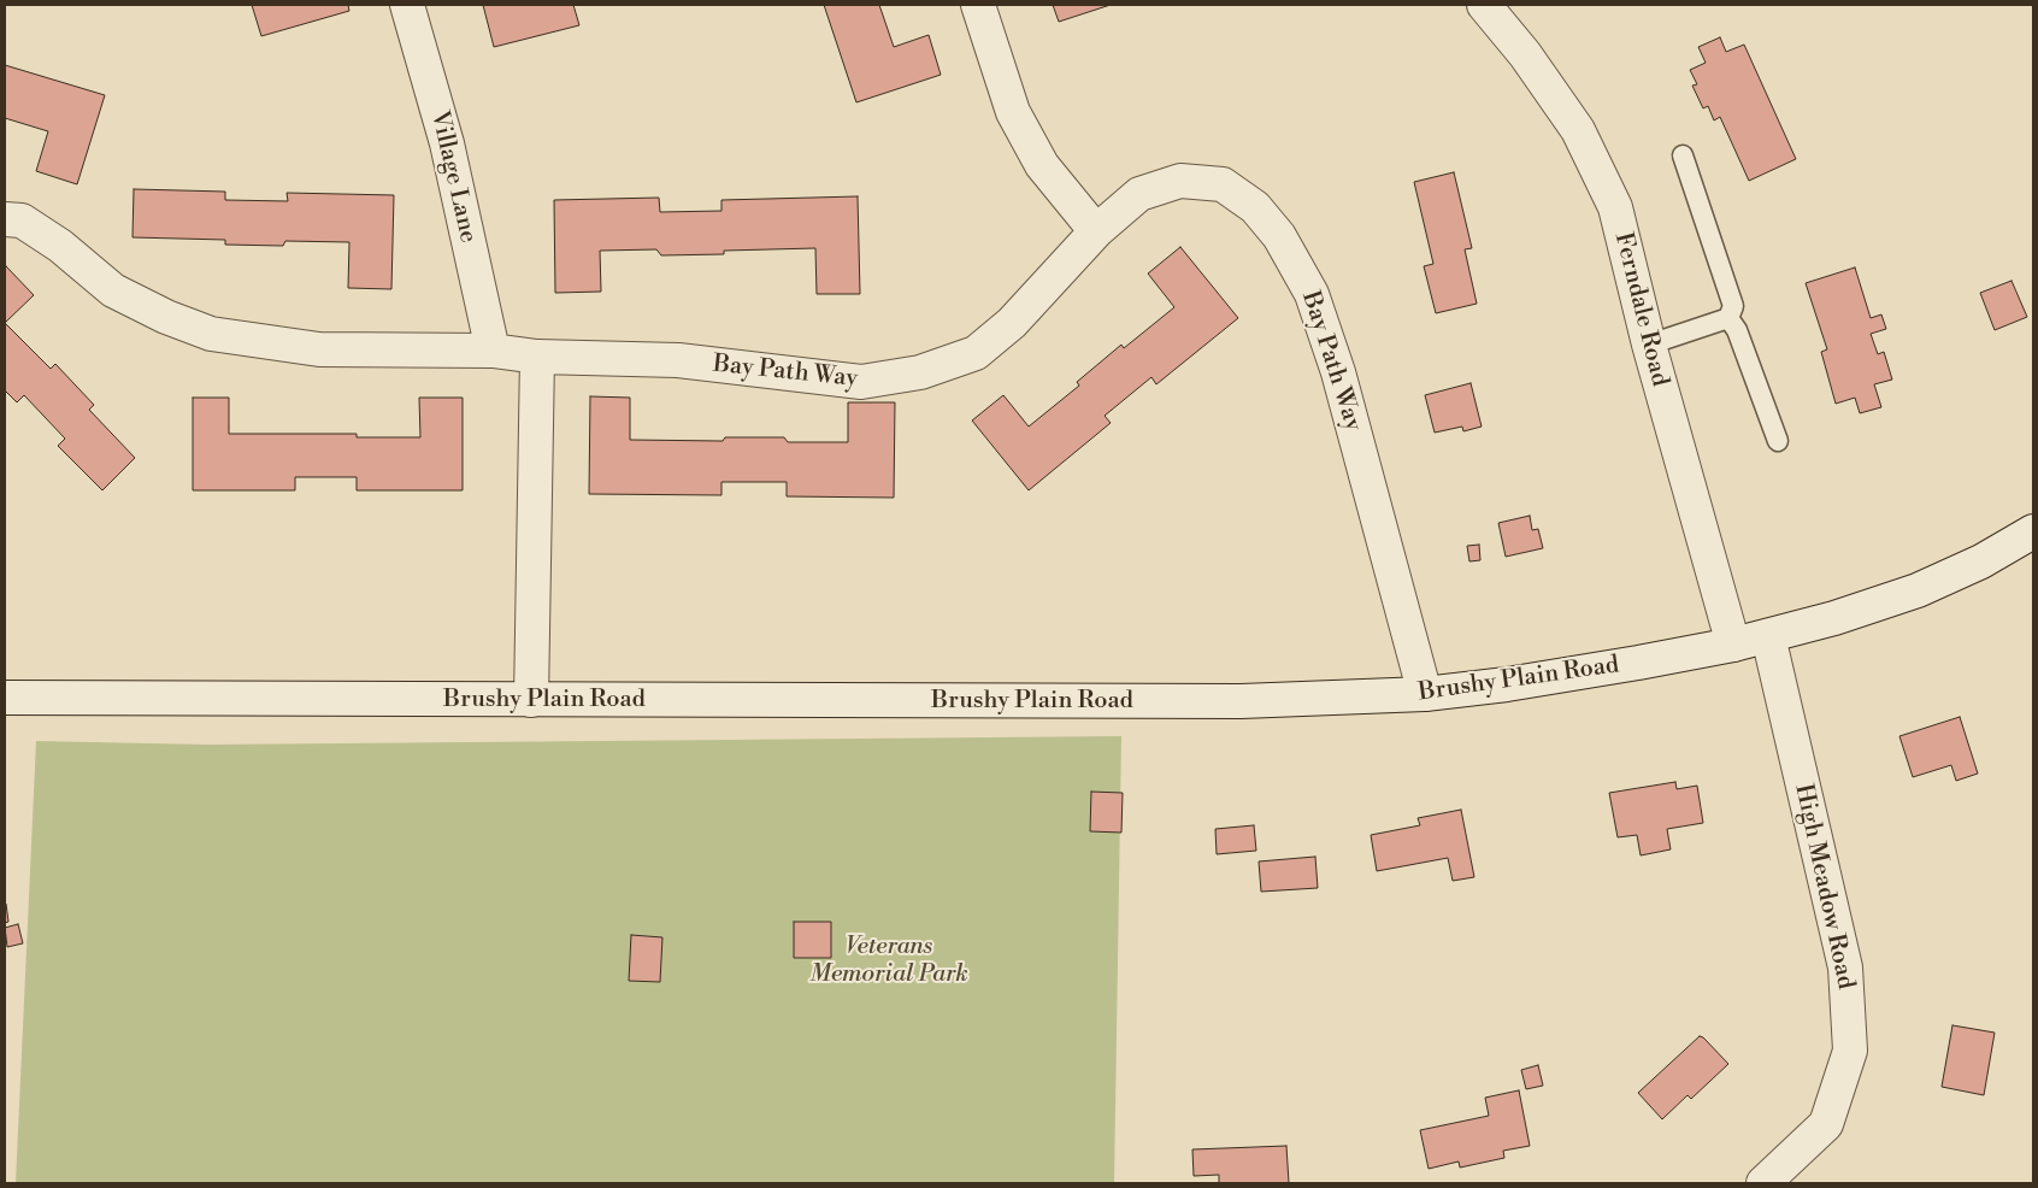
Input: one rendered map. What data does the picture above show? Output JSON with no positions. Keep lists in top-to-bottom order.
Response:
{
  "streets": {
    "street": [
      "Village Lane",
      "Ferndale Road",
      "Bay Path Way",
      "Brushy Plain Road",
      "High Meadow Road"
    ]
  },
  "crossings": [
    ["Village Lane", "Bay Path Way"],
    ["Ferndale Road", "Brushy Plain Road"],
    ["Bay Path Way", "Brushy Plain Road"],
    ["Brushy Plain Road", "High Meadow Road"]
  ],
  "parks": ["Veterans Memorial Park"]
}
